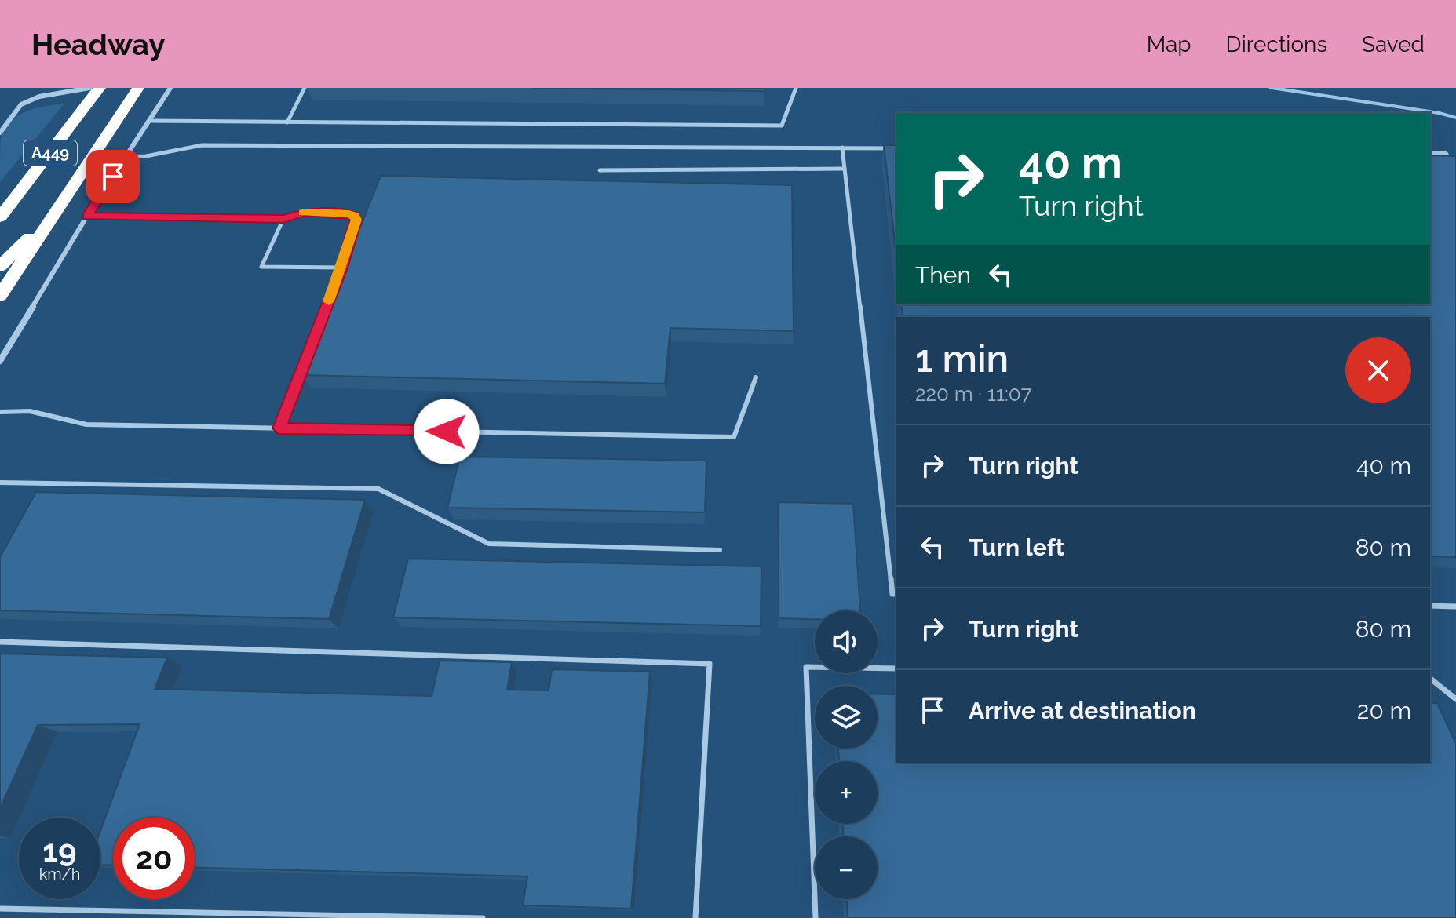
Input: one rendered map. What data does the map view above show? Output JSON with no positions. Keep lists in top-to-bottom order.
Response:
{
  "streets": {
    "highway": ["A449"]
  },
  "page": {
    "header": "Headway",
    "nav": ["Map", "Directions", "Saved"],
    "turn": ["40 m", "Turn right"],
    "then": "Then",
    "heading": ["1 min", "220 m · 11:07"],
    "list": [
      {
        "name": "Turn right",
        "value": "40 m"
      },
      {
        "name": "Turn left",
        "value": "80 m"
      },
      {
        "name": "Turn right",
        "value": "80 m"
      },
      {
        "name": "Arrive at destination",
        "value": "20 m"
      }
    ],
    "map_buttons": ["+", "−"],
    "speed": "19 km/h",
    "limit": "20"
  }
}
